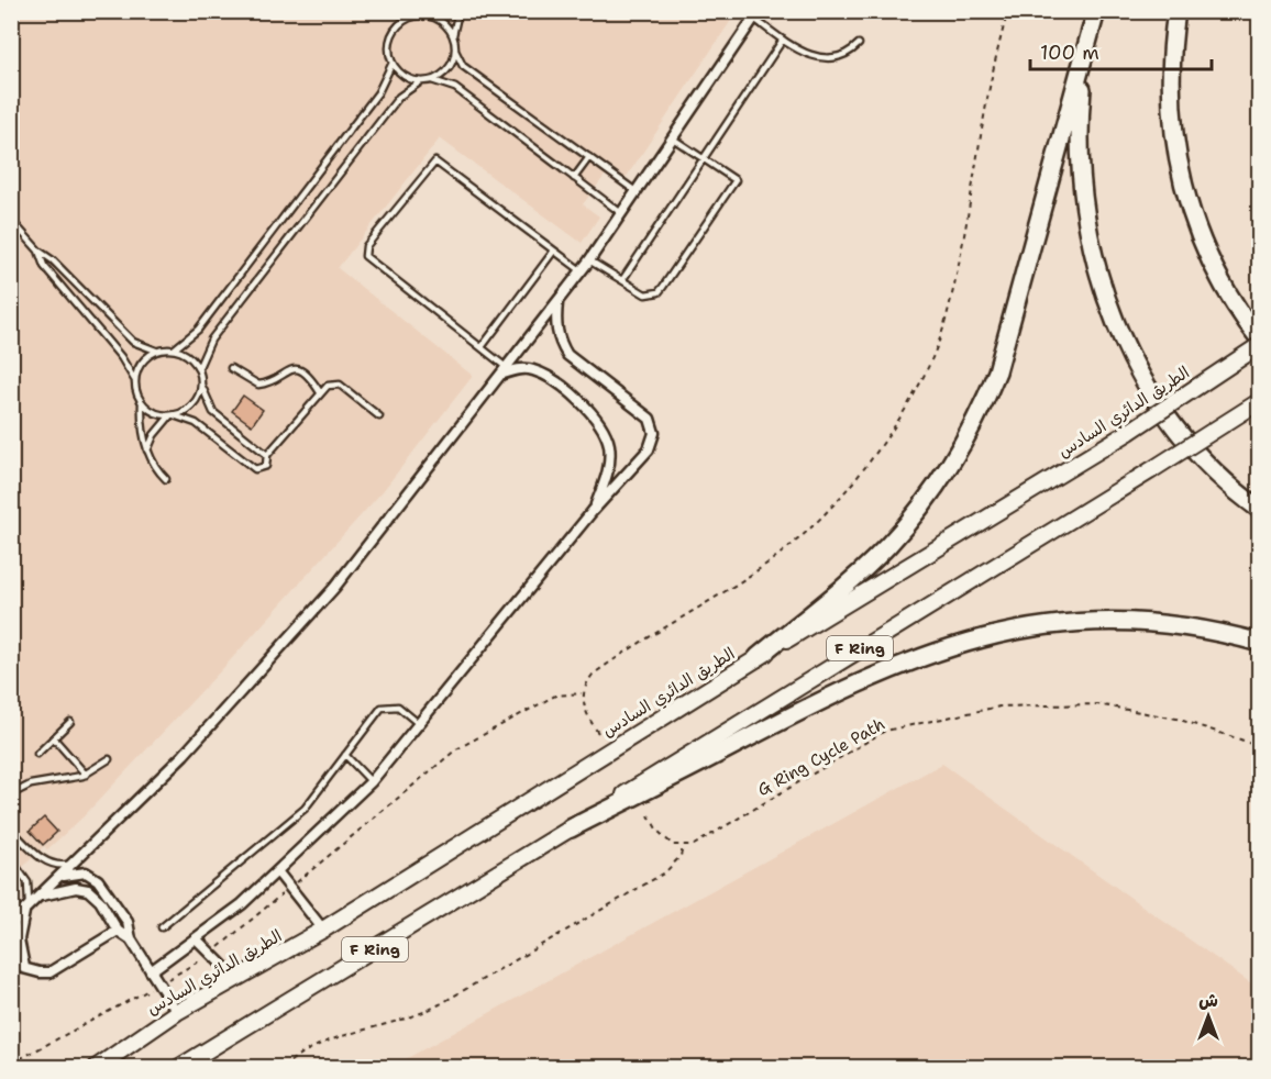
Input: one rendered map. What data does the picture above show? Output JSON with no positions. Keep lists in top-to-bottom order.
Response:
{
  "streets": {
    "highway": ["الطريق الدائري السادس", "F Ring"],
    "path": ["G Ring Cycle Path"]
  },
  "scale_bar": "100 m",
  "north": "top"
}
